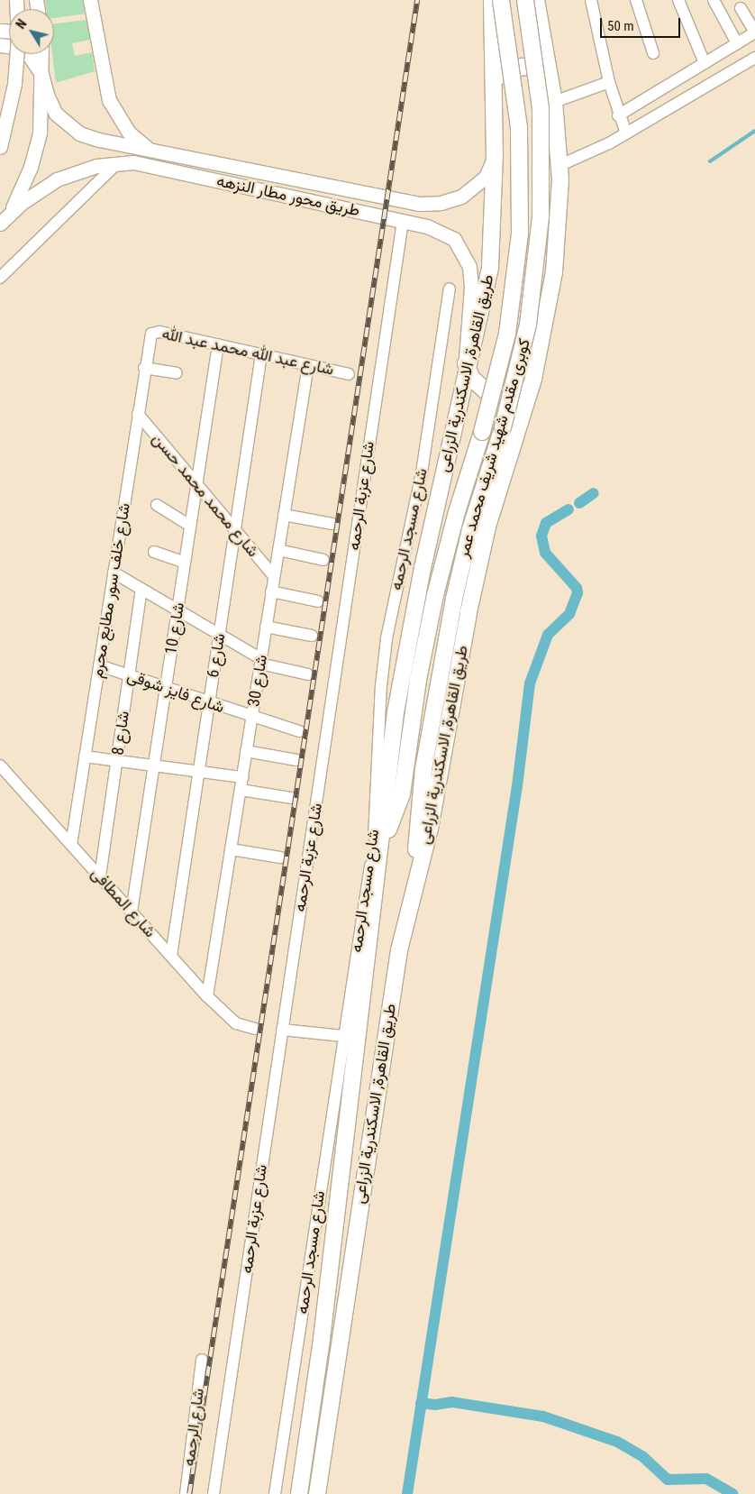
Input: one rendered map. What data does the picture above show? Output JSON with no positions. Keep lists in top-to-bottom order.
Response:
{
  "streets": {
    "highway": ["طريق القاهرة, الاسكندرية الزراعى", "كوبرى مقدم شهيد شريف محمد عمر"],
    "main road": ["طريق محور مطار النزهه"],
    "street": [
      "شارع عبد الله محمد عبد الله",
      "شارع محمد محمد حسن",
      "شارع عزبة الرحمه",
      "شارع مسجد الرحمه",
      "شارع خلف سور مطابع محرم",
      "شارع 10",
      "شارع 6",
      "شارع 30",
      "شارع فايز شوقى",
      "شارع 8",
      "شارع المطافى",
      "شارع الرحمه"
    ]
  },
  "crossings": [
    ["طريق محور مطار النزهه", "طريق القاهرة, الاسكندرية الزراعى"],
    ["طريق محور مطار النزهه", "شارع عزبة الرحمه"],
    ["شارع عبد الله محمد عبد الله", "شارع خلف سور مطابع محرم"],
    ["شارع عبد الله محمد عبد الله", "شارع 10"],
    ["شارع عبد الله محمد عبد الله", "شارع 6"],
    ["شارع عبد الله محمد عبد الله", "شارع 30"],
    ["طريق القاهرة, الاسكندرية الزراعى", "كوبرى مقدم شهيد شريف محمد عمر"],
    ["شارع محمد محمد حسن", "شارع خلف سور مطابع محرم"],
    ["شارع محمد محمد حسن", "شارع 10"],
    ["شارع محمد محمد حسن", "شارع 6"],
    ["شارع محمد محمد حسن", "شارع 30"],
    ["شارع خلف سور مطابع محرم", "شارع فايز شوقى"],
    ["شارع خلف سور مطابع محرم", "شارع المطافى"],
    ["شارع 10", "شارع فايز شوقى"],
    ["شارع 10", "شارع المطافى"],
    ["شارع 6", "شارع فايز شوقى"],
    ["شارع 6", "شارع المطافى"],
    ["شارع 30", "شارع فايز شوقى"],
    ["شارع 30", "شارع المطافى"],
    ["شارع فايز شوقى", "شارع 8"],
    ["شارع 8", "شارع المطافى"]
  ],
  "scale_bar": "50 m",
  "north": "top left"
}
